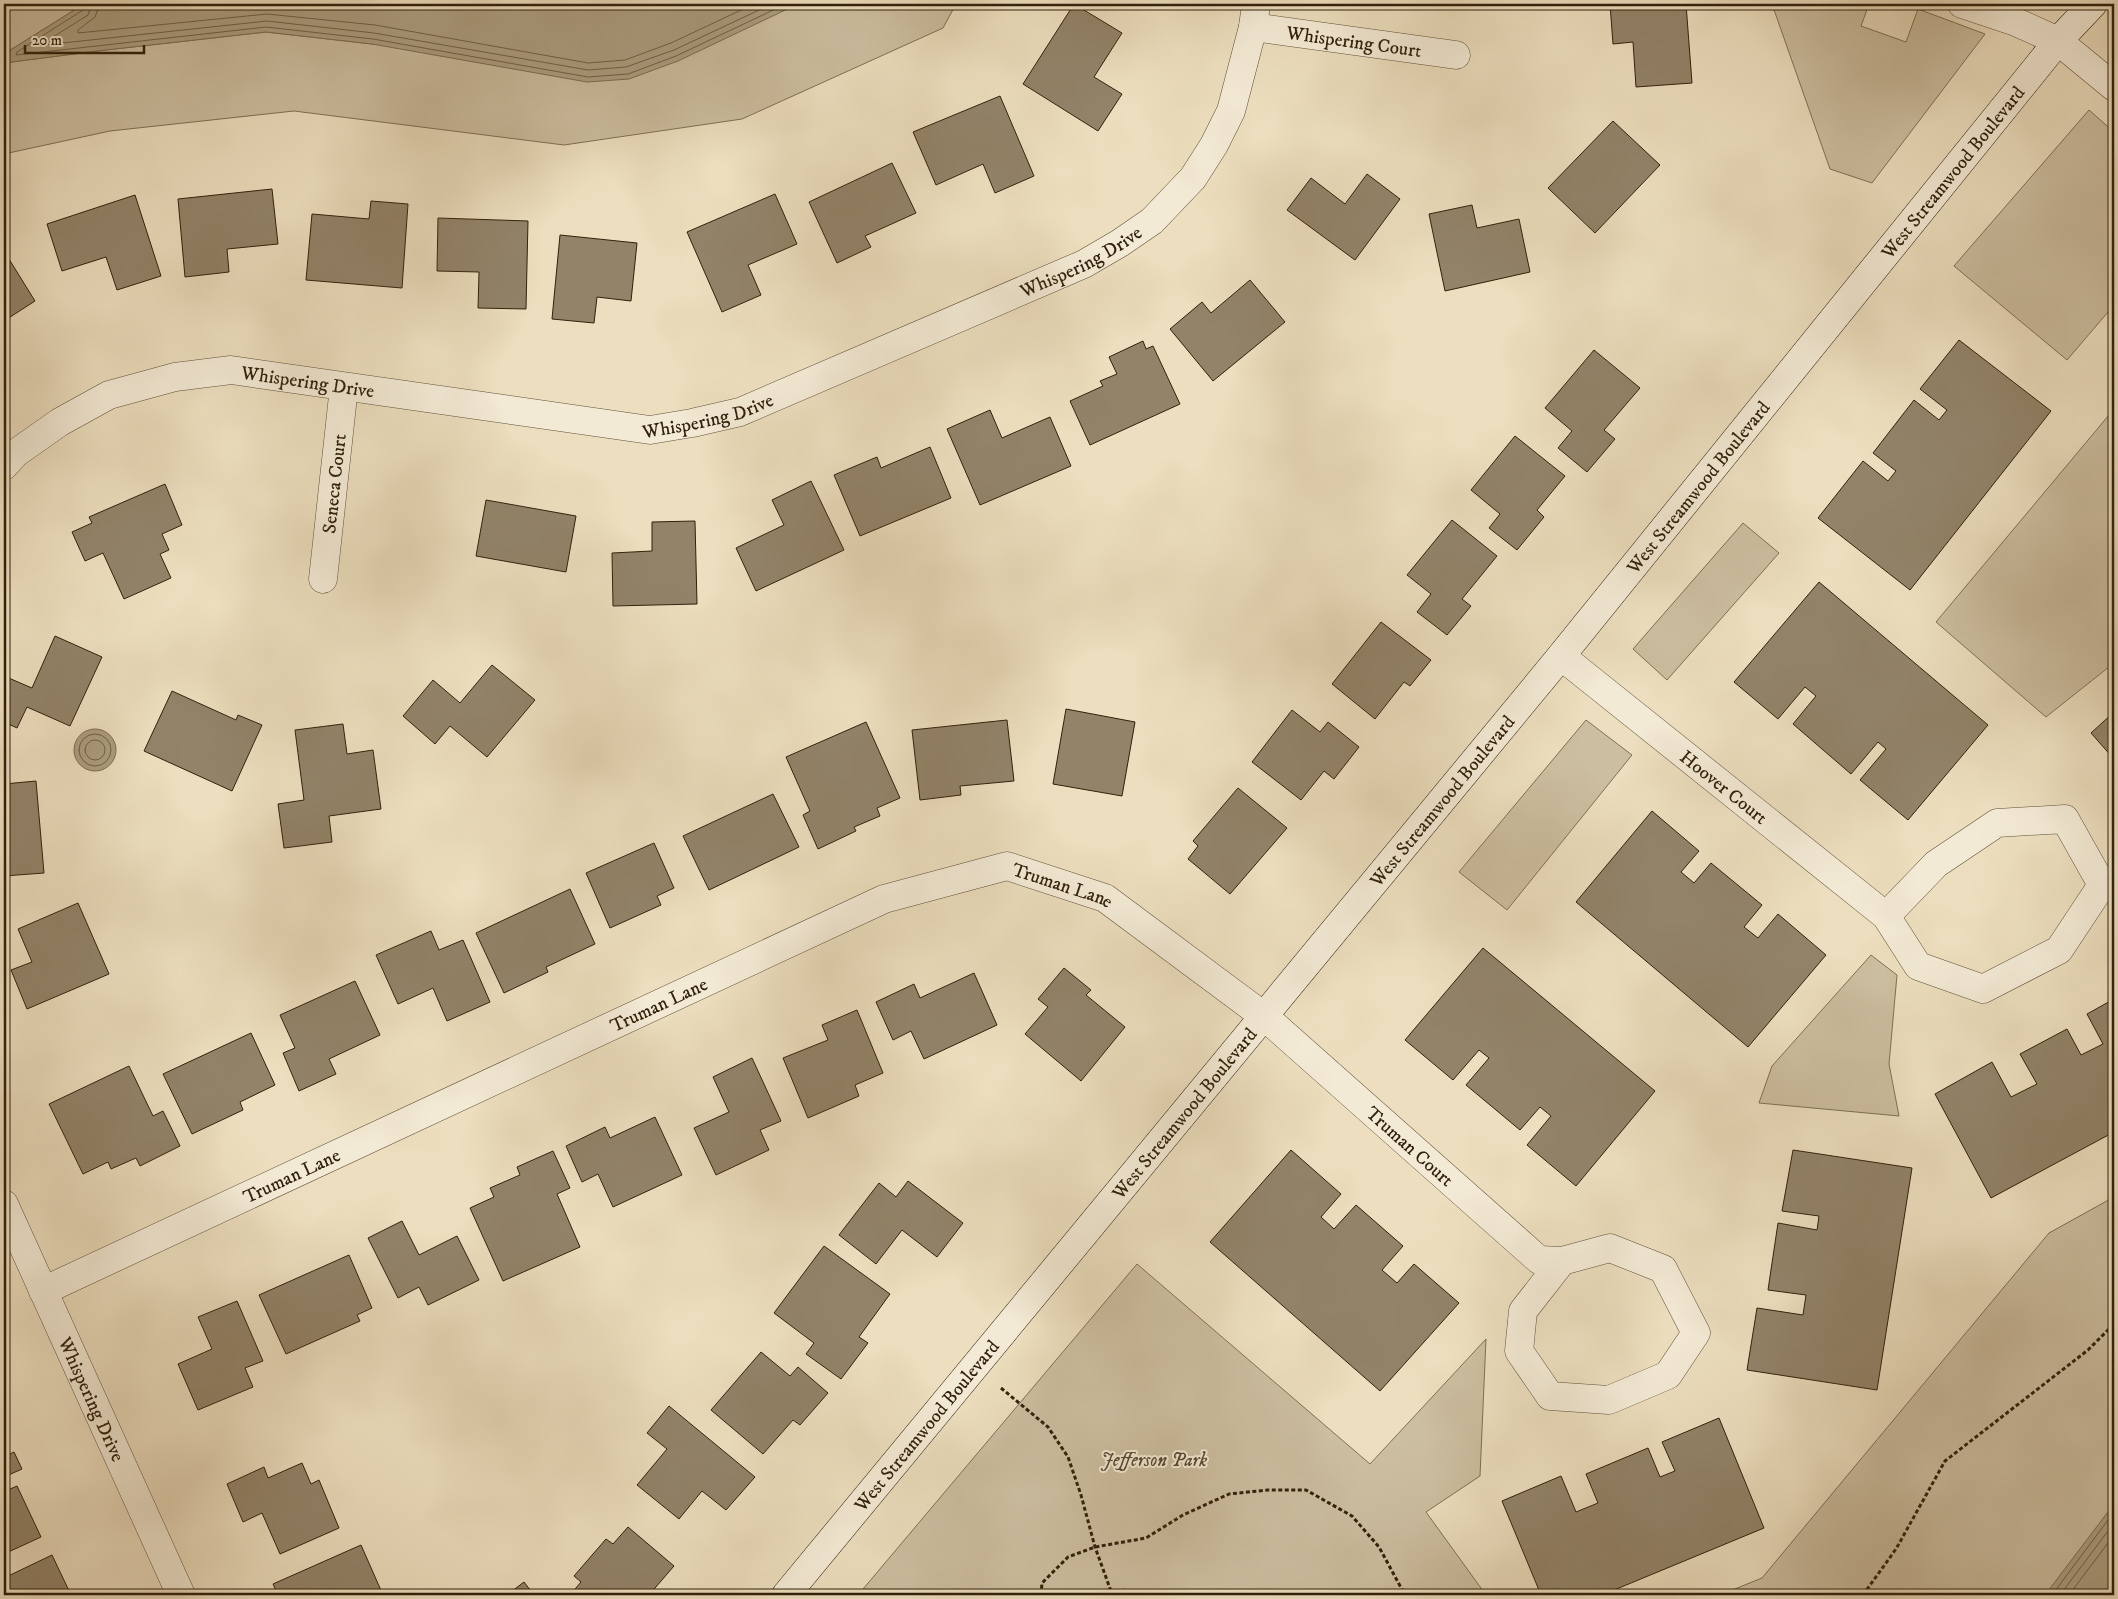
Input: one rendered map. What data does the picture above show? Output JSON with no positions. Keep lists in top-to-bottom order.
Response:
{
  "streets": {
    "street": [
      "Whispering Court",
      "West Streamwood Boulevard",
      "Whispering Drive",
      "Seneca Court",
      "Hoover Court",
      "Truman Lane",
      "Truman Court"
    ]
  },
  "crossings": [
    ["Whispering Court", "Whispering Drive"],
    ["West Streamwood Boulevard", "Hoover Court"],
    ["West Streamwood Boulevard", "Truman Lane"],
    ["West Streamwood Boulevard", "Truman Court"],
    ["Whispering Drive", "Seneca Court"],
    ["Whispering Drive", "Truman Lane"],
    ["Truman Lane", "Truman Court"]
  ],
  "parks": ["Jefferson Park"],
  "scale_bar": "20 m"
}
